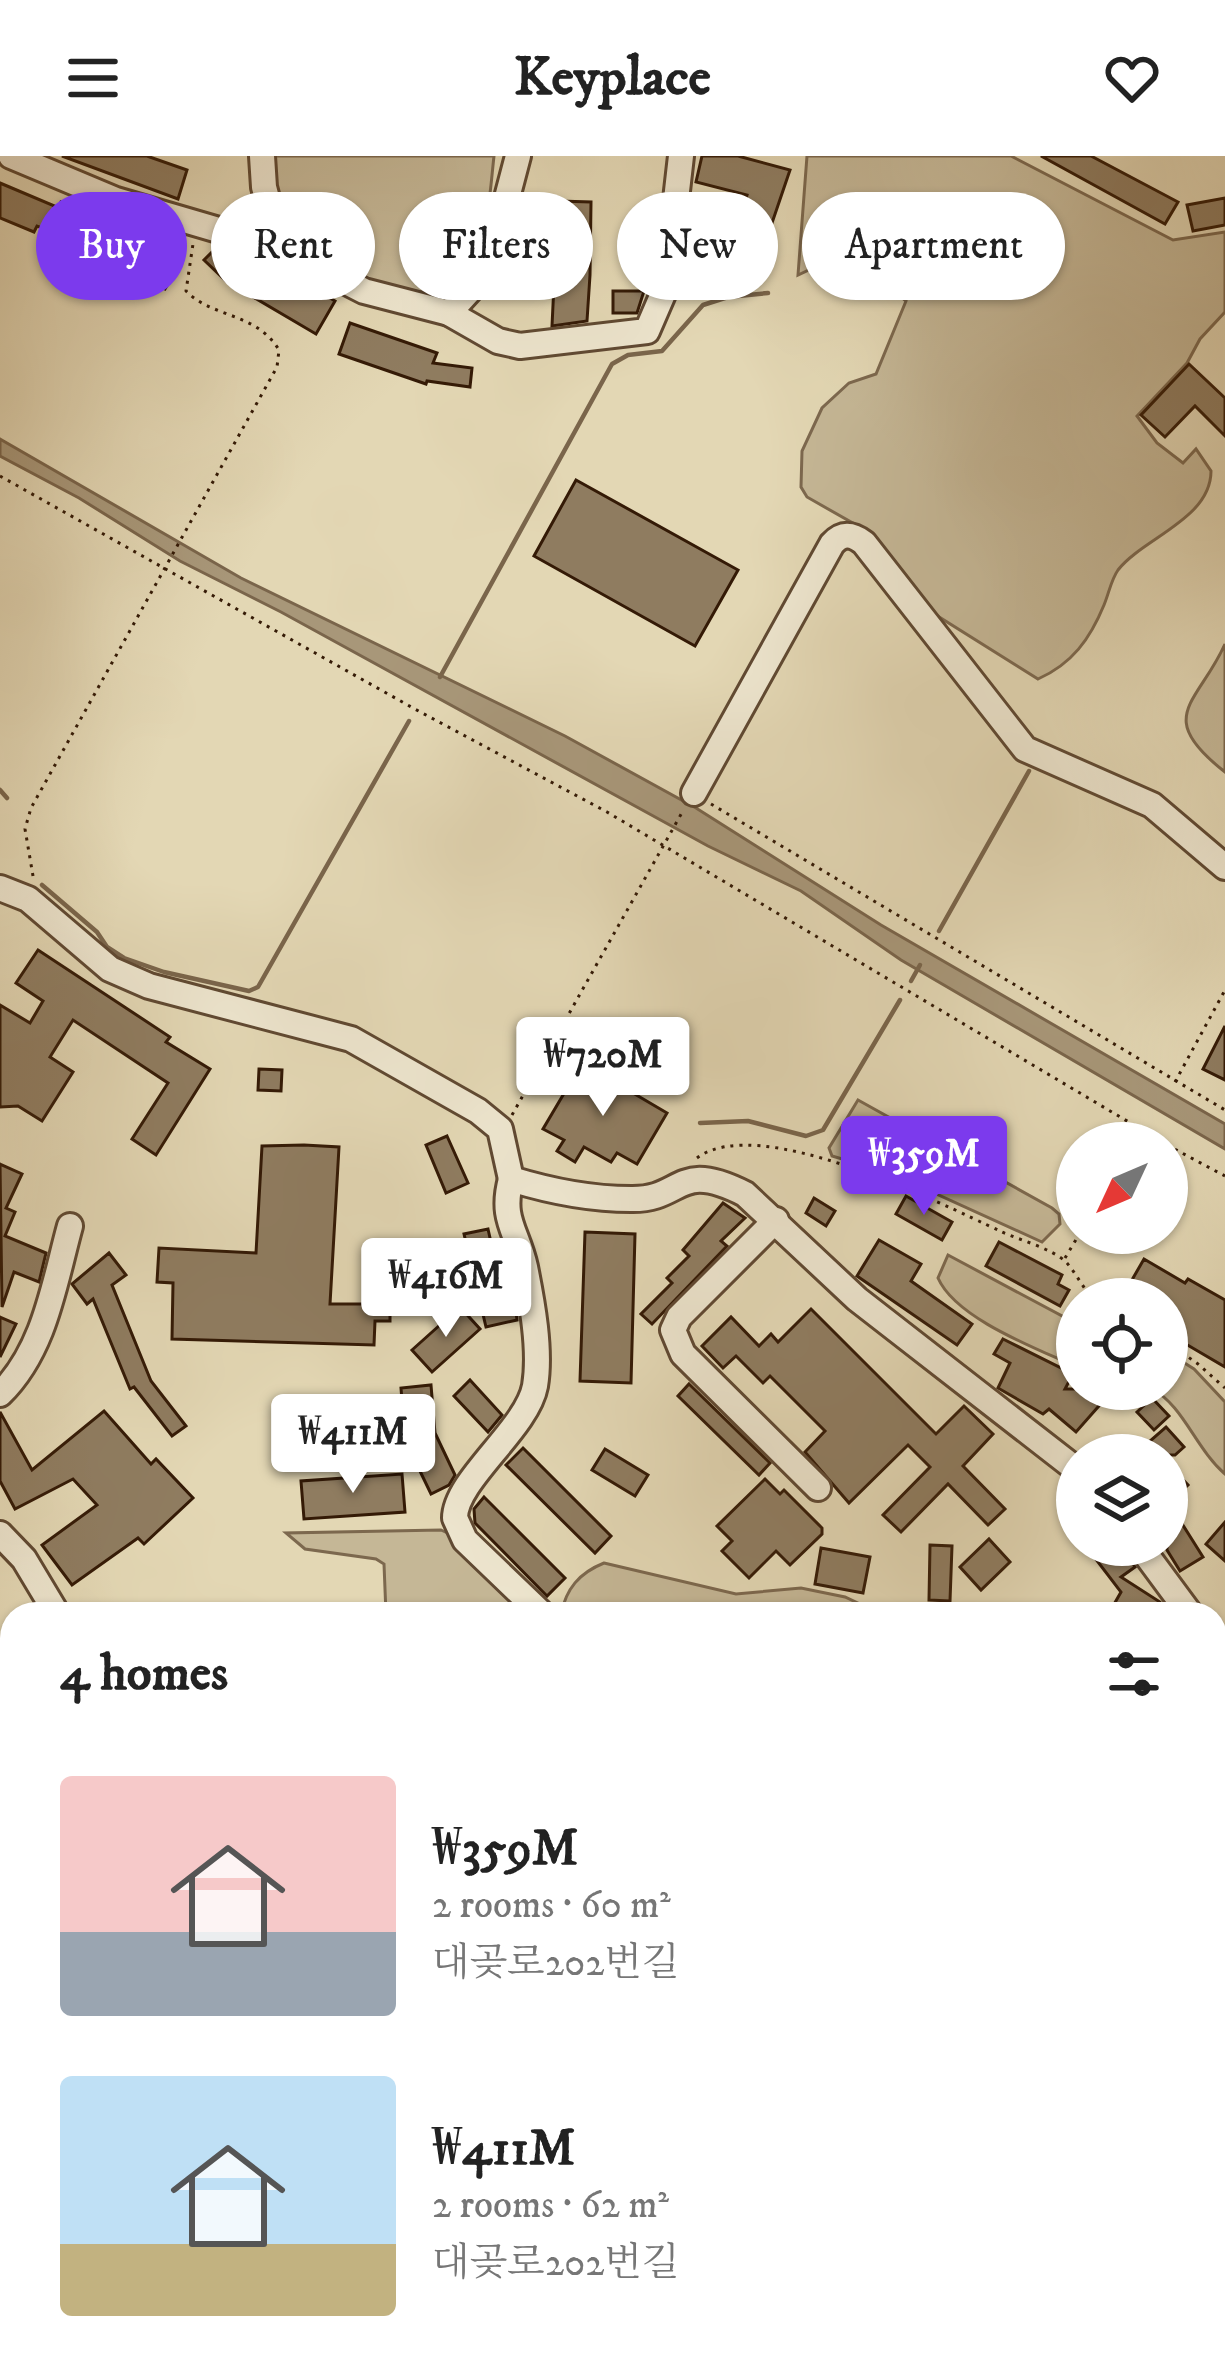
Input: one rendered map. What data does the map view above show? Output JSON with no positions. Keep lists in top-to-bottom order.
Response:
{
  "north": "bottom left",
  "page": {
    "header": "Keyplace",
    "chip": [
      "Buy",
      "Rent",
      "Filters",
      "New",
      "Apartment"
    ],
    "price": [
      "₩720M",
      "₩359M",
      "₩416M",
      "₩411M"
    ],
    "heading": "4 homes",
    "list": [
      {
        "name": "₩359M",
        "note": "2 rooms · 60 m² · 대곶로202번길"
      },
      {
        "name": "₩411M",
        "note": "2 rooms · 62 m² · 대곶로202번길"
      }
    ]
  }
}
